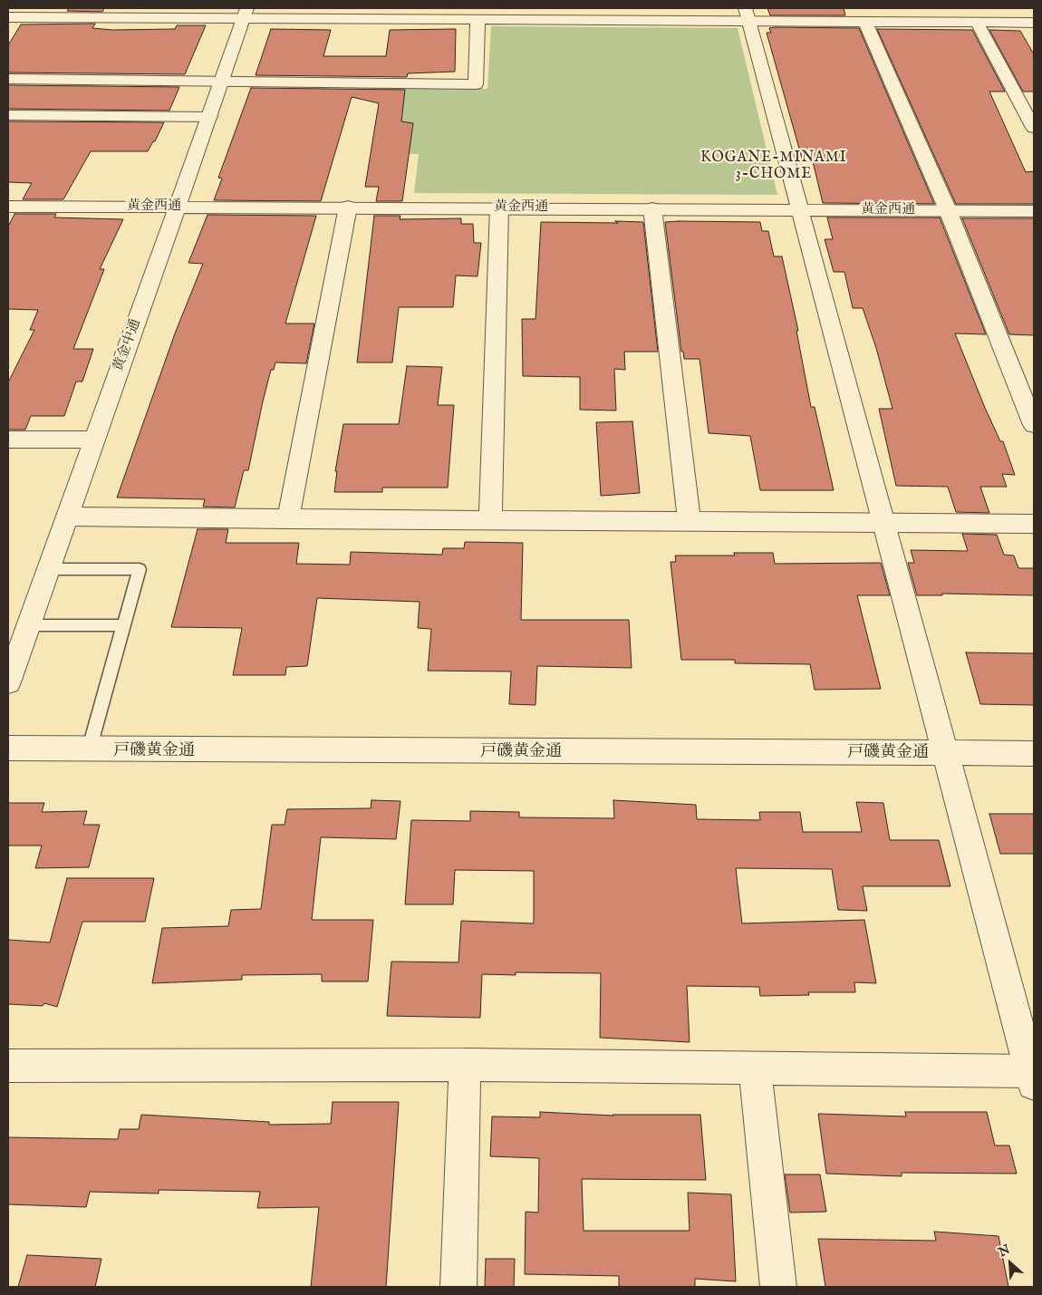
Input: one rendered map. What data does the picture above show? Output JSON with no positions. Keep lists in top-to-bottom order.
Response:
{
  "streets": {
    "street": ["黄金西通", "黄金中通", "戸磯黄金通"]
  },
  "crossings": [
    ["黄金西通", "黄金中通"]
  ],
  "districts": ["KOGANE-MINAMI 3-CHOME"],
  "north": "top left"
}
